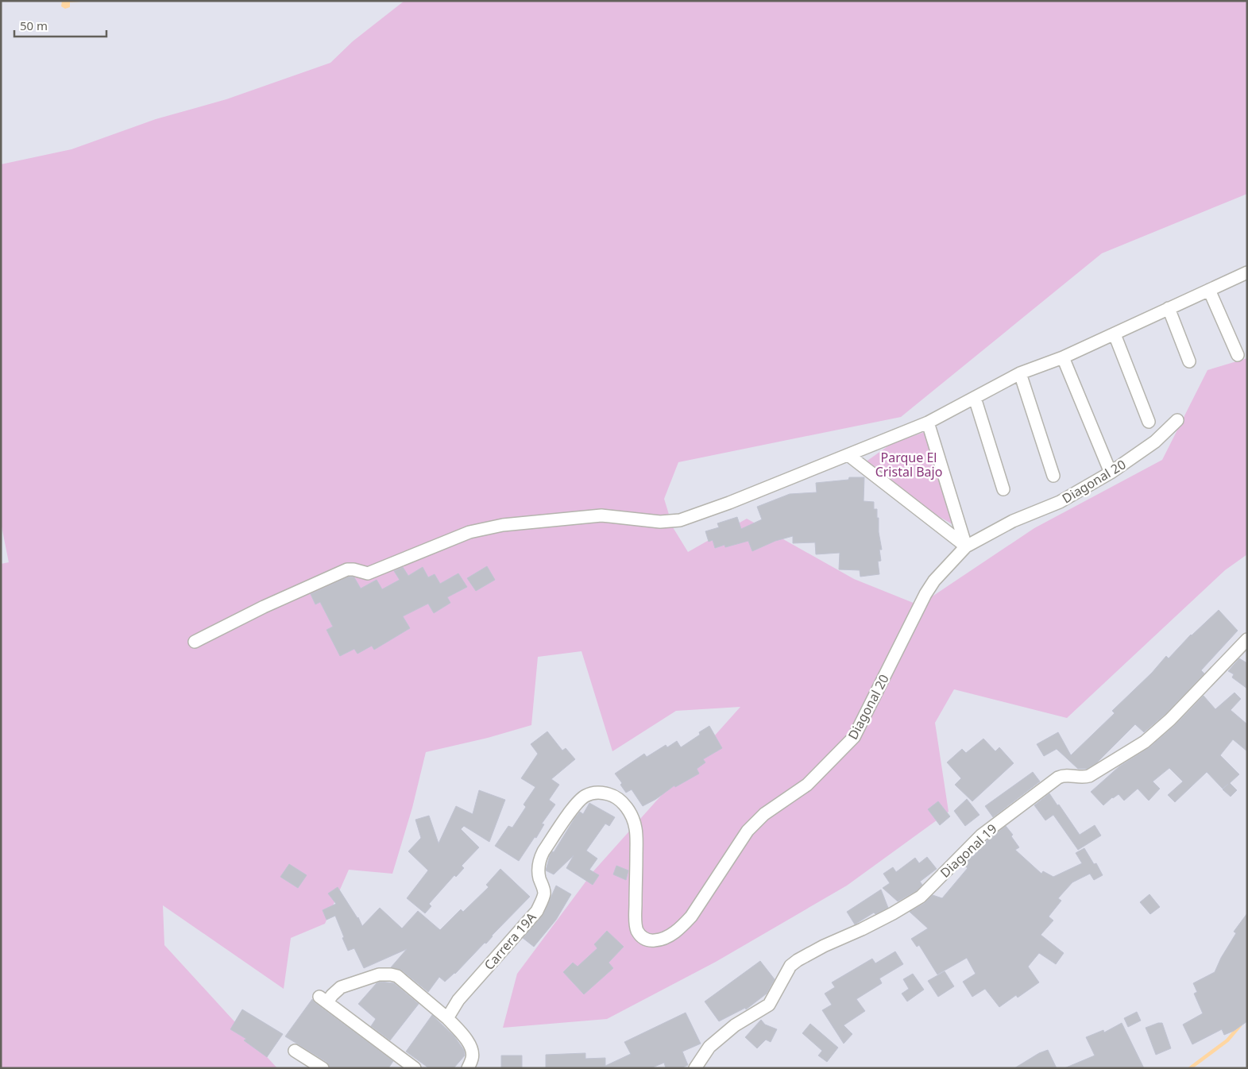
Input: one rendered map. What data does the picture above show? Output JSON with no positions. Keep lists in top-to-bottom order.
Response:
{
  "streets": {
    "street": ["Diagonal 20", "Diagonal 19", "Carrera 19A"]
  },
  "crossings": [
    ["Diagonal 20", "Carrera 19A"]
  ],
  "parks": ["Parque El Cristal Bajo"],
  "scale_bar": "50 m"
}
